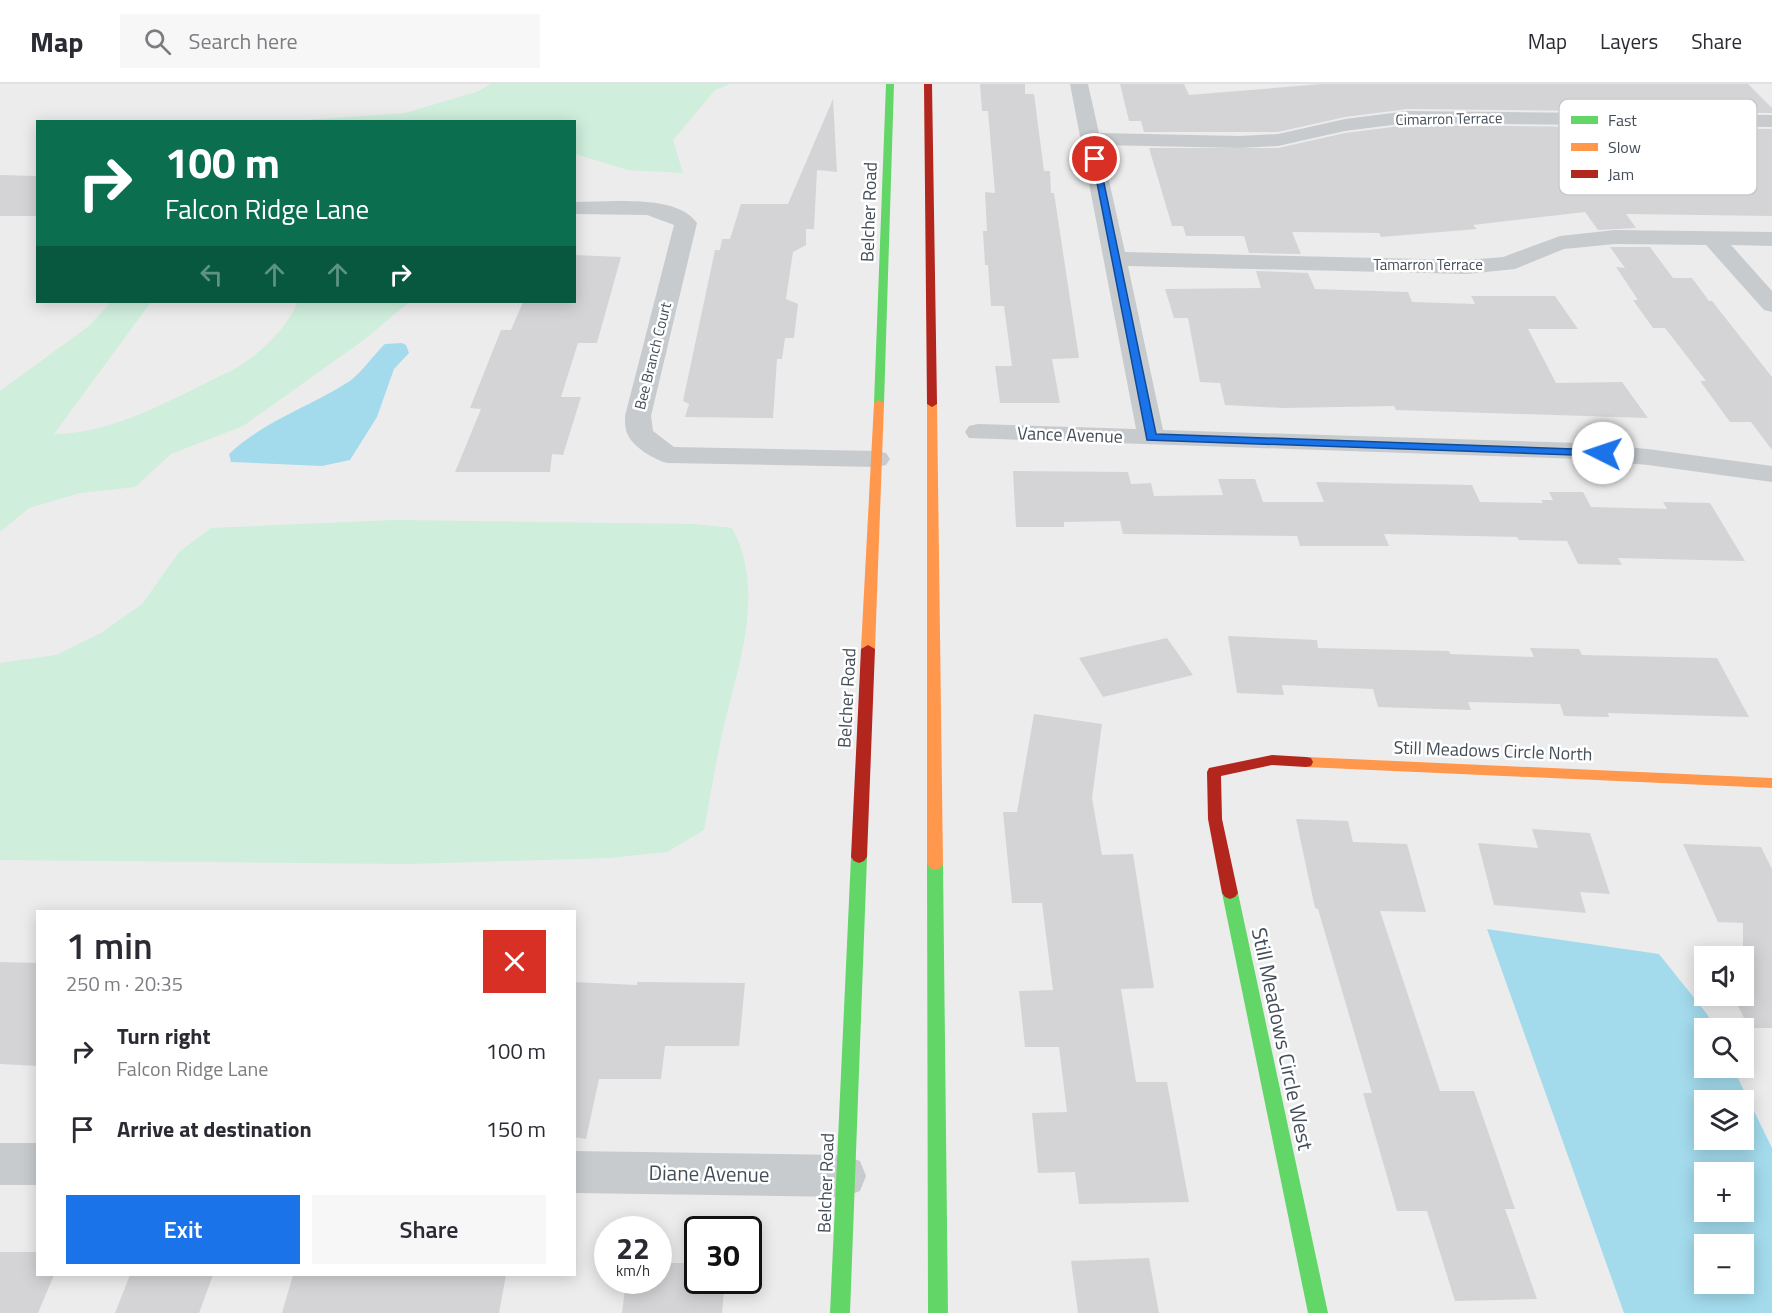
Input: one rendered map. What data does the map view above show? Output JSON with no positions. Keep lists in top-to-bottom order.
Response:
{
  "streets": {
    "main road": ["Belcher Road", "Still Meadows Circle North", "Still Meadows Circle West"],
    "street": [
      "Cimarron Terrace",
      "Tamarron Terrace",
      "Bee Branch Court",
      "Vance Avenue",
      "Diane Avenue"
    ]
  },
  "crossings": [
    ["Belcher Road", "Bee Branch Court"],
    ["Belcher Road", "Diane Avenue"],
    ["Still Meadows Circle North", "Still Meadows Circle West"]
  ],
  "legend": ["Fast", "Slow", "Jam"],
  "page": {
    "header": "Map",
    "search": "Search here",
    "nav": ["Map", "Layers", "Share"],
    "turn": ["100 m", "Falcon Ridge Lane"],
    "heading": ["1 min", "250 m · 20:35"],
    "map_buttons": ["+", "−"],
    "list": [
      {
        "name": "Turn right",
        "note": "Falcon Ridge Lane",
        "value": "100 m"
      },
      {
        "name": "Arrive at destination",
        "value": "150 m"
      }
    ],
    "buttons": ["Exit", "Share"],
    "speed": "22 km/h",
    "limit": "30"
  }
}
